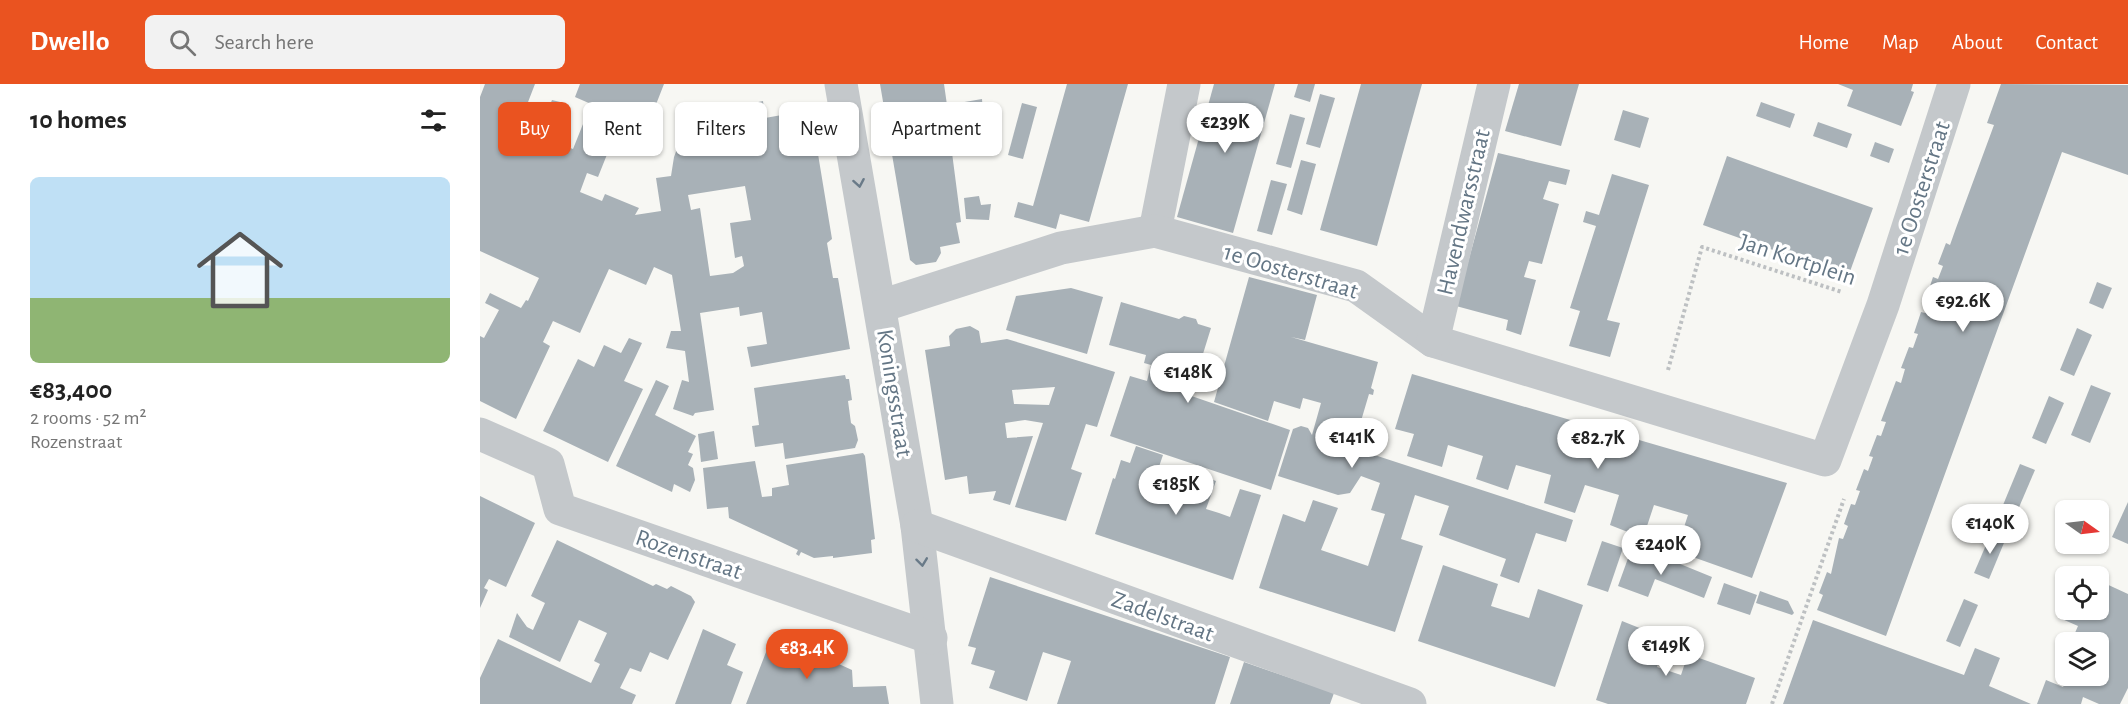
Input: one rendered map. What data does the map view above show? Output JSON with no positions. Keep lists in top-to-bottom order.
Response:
{
  "streets": {
    "street": [
      "1e Oosterstraat",
      "Havendwarsstraat",
      "Koningsstraat",
      "Rozenstraat",
      "Zadelstraat"
    ],
    "path": ["Jan Kortplein"]
  },
  "crossings": [
    ["1e Oosterstraat", "Havendwarsstraat"],
    ["1e Oosterstraat", "Jan Kortplein"],
    ["1e Oosterstraat", "Koningsstraat"],
    ["Koningsstraat", "Rozenstraat"],
    ["Koningsstraat", "Zadelstraat"]
  ],
  "one_way": ["Koningsstraat"],
  "north": "right",
  "page": {
    "header": "Dwello",
    "search": "Search here",
    "nav": [
      "Home",
      "Map",
      "About",
      "Contact"
    ],
    "heading": "10 homes",
    "chip": [
      "Buy",
      "Rent",
      "Filters",
      "New",
      "Apartment"
    ],
    "price": [
      "€239K",
      "€92.6K",
      "€148K",
      "€141K",
      "€82.7K",
      "€185K",
      "€140K",
      "€240K",
      "€149K",
      "€83.4K"
    ],
    "list": [
      {
        "name": "€83,400",
        "note": "2 rooms · 52 m² · Rozenstraat"
      }
    ]
  }
}
